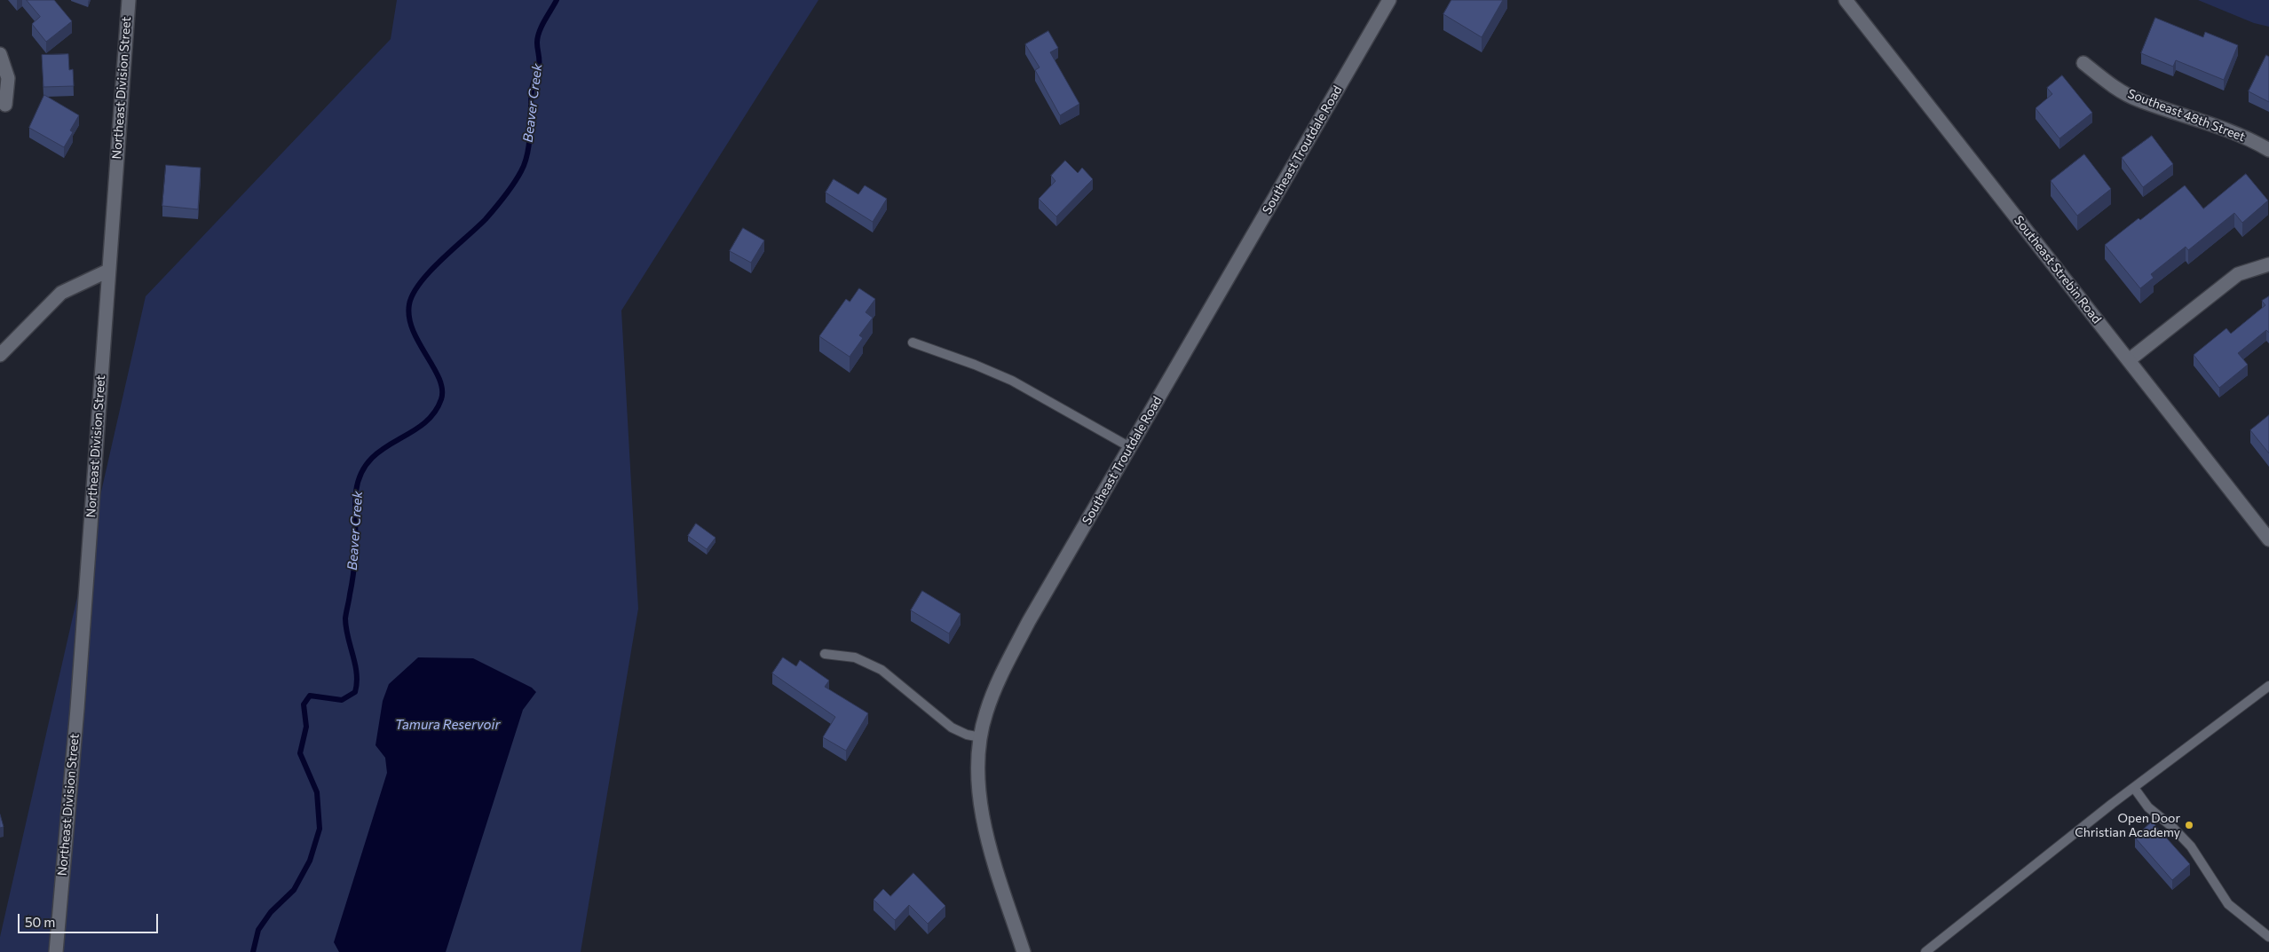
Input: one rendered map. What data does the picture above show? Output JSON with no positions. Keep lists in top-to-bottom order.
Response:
{
  "streets": {
    "street": [
      "Northeast Division Street",
      "Southeast 48th Street",
      "Southeast Troutdale Road",
      "Southeast Strebin Road"
    ]
  },
  "water": ["Beaver Creek", "Tamura Reservoir"],
  "places": ["Open Door Christian Academy"],
  "scale_bar": "50 m"
}
